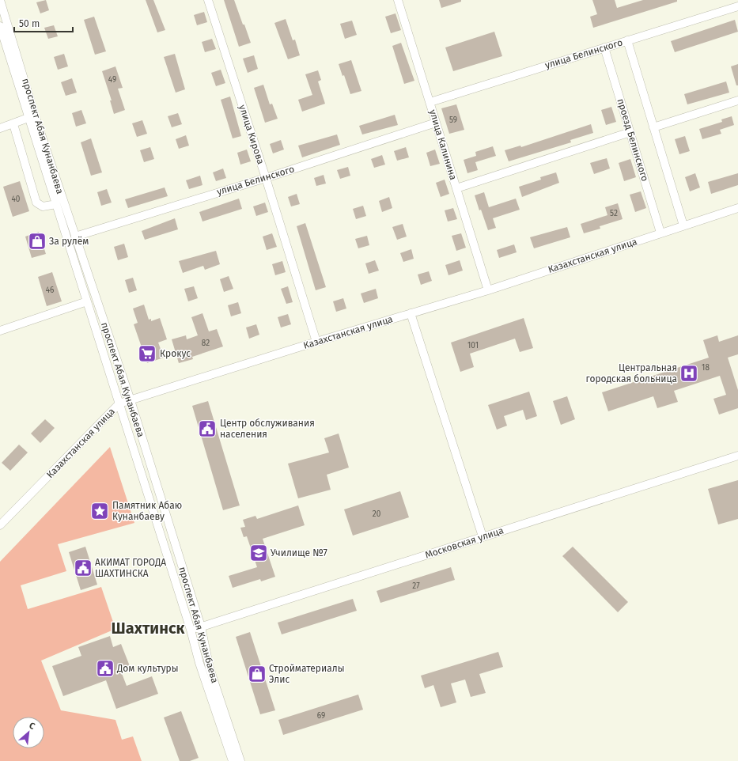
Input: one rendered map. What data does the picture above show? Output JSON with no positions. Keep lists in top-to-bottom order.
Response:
{
  "streets": {
    "street": [
      "улица Белинского",
      "улица Кирова",
      "проспект Абая Кунанбаева",
      "проезд Белинского",
      "улица Калинина",
      "Казахстанская улица",
      "Московская улица"
    ]
  },
  "crossings": [
    ["улица Белинского", "улица Кирова"],
    ["улица Белинского", "проспект Абая Кунанбаева"],
    ["улица Белинского", "проезд Белинского"],
    ["улица Белинского", "улица Калинина"],
    ["улица Кирова", "Казахстанская улица"],
    ["проспект Абая Кунанбаева", "Казахстанская улица"],
    ["проспект Абая Кунанбаева", "Московская улица"],
    ["проезд Белинского", "Казахстанская улица"],
    ["улица Калинина", "Казахстанская улица"]
  ],
  "districts": ["Шахтинск"],
  "places": {
    "shop": ["За рулём", "Стройматериалы Элис"],
    "supermarket": ["Крокус"],
    "hospital": ["Центральная городская больница"],
    "public building": ["Центр обслуживания населения", "АКИМАТ ГОРОДА ШАХТИНСКА", "Дом культуры"],
    "place": ["Памятник Абаю Кунанбаеву"],
    "school or university": ["Училище №7"]
  },
  "house_numbers": [
    "49",
    "59",
    "40",
    "52",
    "46",
    "82",
    "101",
    "18",
    "20",
    "27",
    "69"
  ],
  "scale_bar": "50 m",
  "north": "top right"
}
